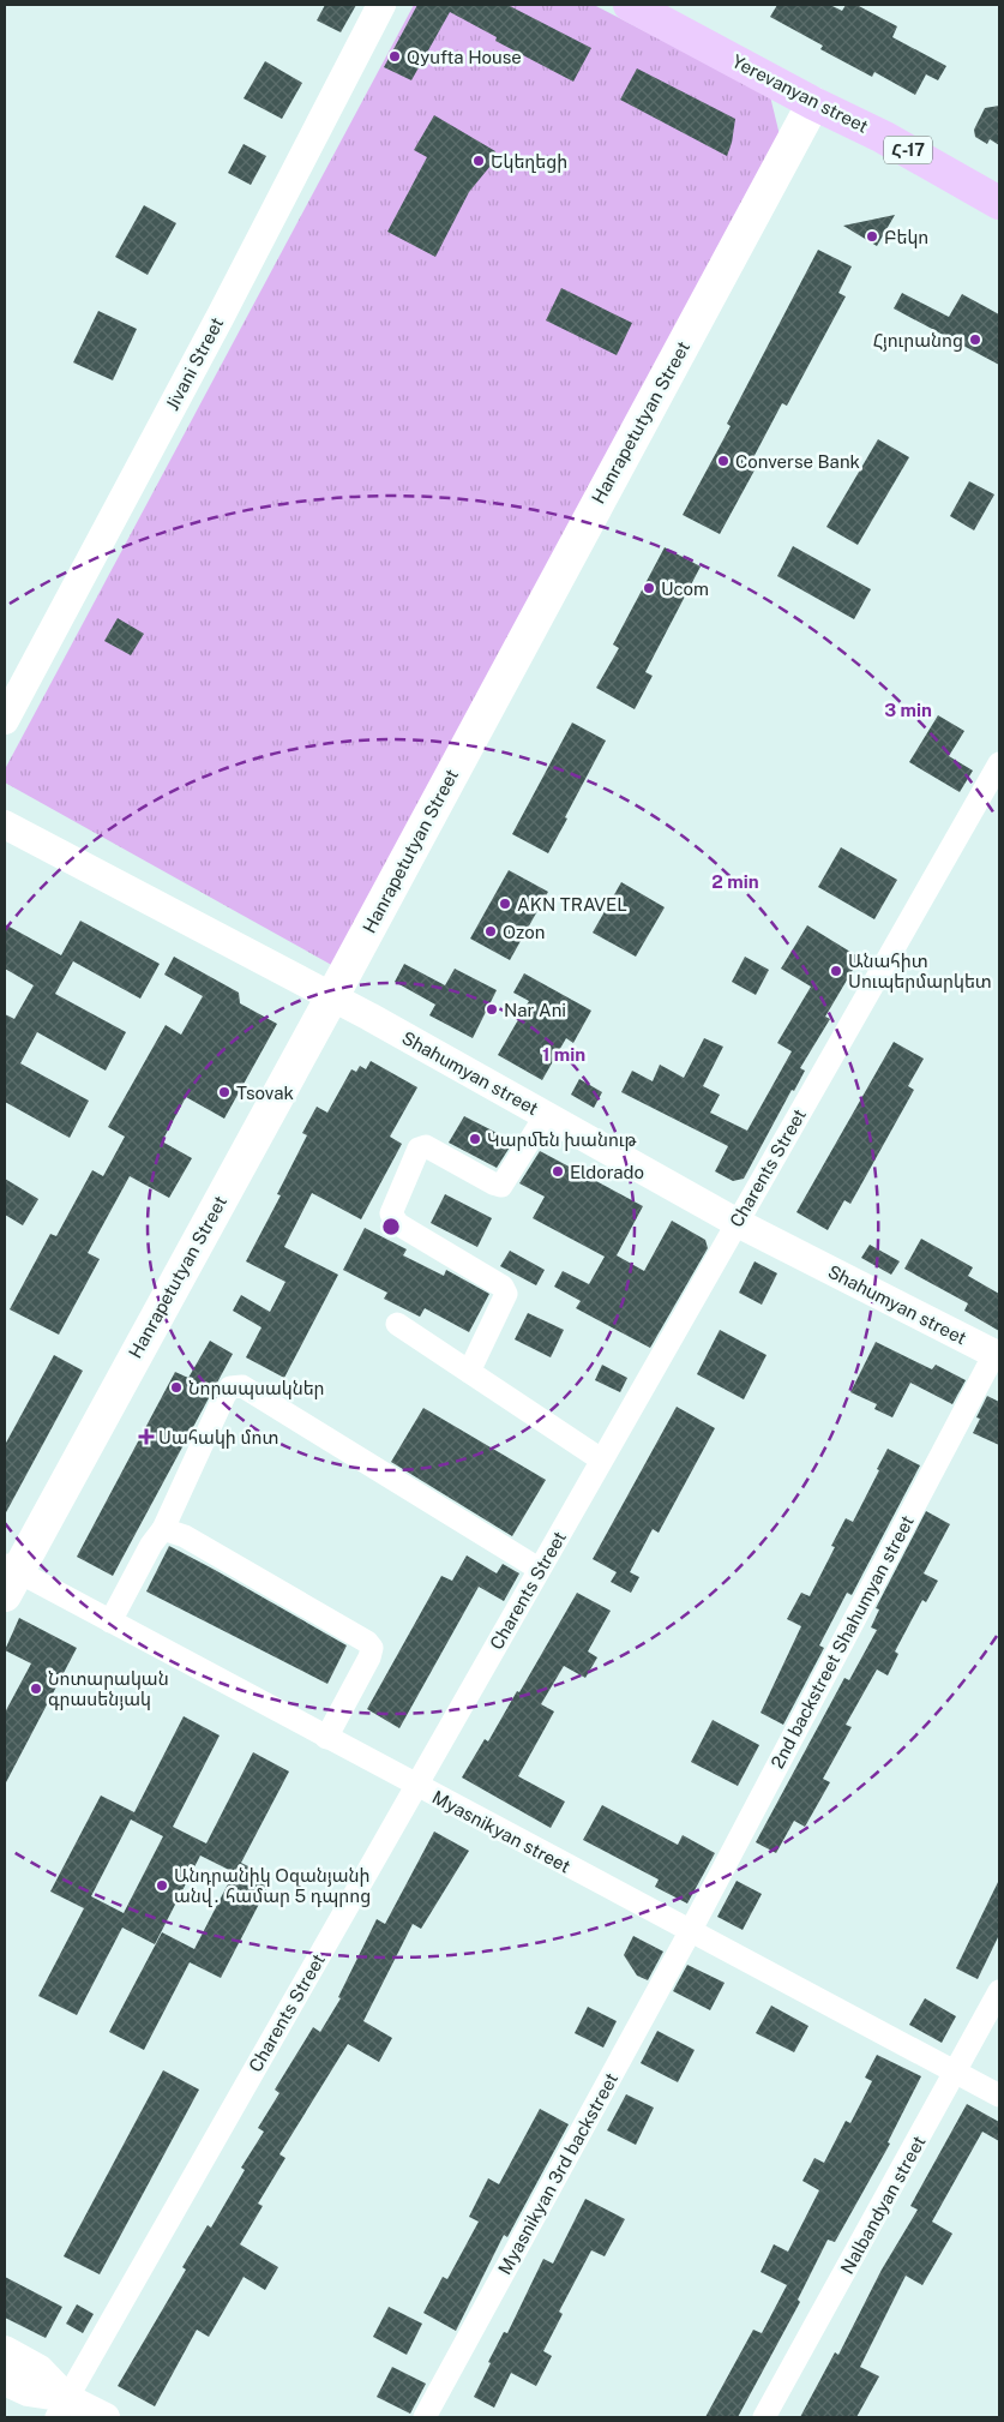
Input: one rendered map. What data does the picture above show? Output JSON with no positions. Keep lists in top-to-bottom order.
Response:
{
  "streets": {
    "highway": ["Yerevanyan street", "Հ-17"],
    "main road": ["Hanrapetutyan Street"],
    "street": [
      "Jivani Street",
      "Shahumyan street",
      "Charents Street",
      "2nd backstreet Shahumyan street",
      "Myasnikyan street",
      "Myasnikyan 3rd backstreet",
      "Nalbandyan street"
    ]
  },
  "crossings": [
    ["Yerevanyan street", "Hanrapetutyan Street"],
    ["Hanrapetutyan Street", "Shahumyan street"],
    ["Hanrapetutyan Street", "Myasnikyan street"],
    ["Shahumyan street", "Charents Street"],
    ["Shahumyan street", "2nd backstreet Shahumyan street"],
    ["Charents Street", "Myasnikyan street"],
    ["2nd backstreet Shahumyan street", "Myasnikyan street"],
    ["2nd backstreet Shahumyan street", "Myasnikyan 3rd backstreet"],
    ["Myasnikyan street", "Myasnikyan 3rd backstreet"],
    ["Myasnikyan street", "Nalbandyan street"]
  ],
  "places": {
    "other": [
      "Qyufta House",
      "Եկեղեցի",
      "Բեկո",
      "Հյուրանոց",
      "Converse Bank",
      "Ucom",
      "AKN TRAVEL",
      "Ozon",
      "Անահիտ Սուպերմարկետ",
      "Nar Ani",
      "Tsovak",
      "Կարմեն խանութ",
      "Eldorado",
      "Նորապսակներ",
      "Նոտարական գրասենյակ",
      "Անդրանիկ Օզանյանի անվ․ համար 5 դպրոց"
    ],
    "health": ["Սահակի մոտ"]
  },
  "rings": ["3 min", "2 min", "1 min"]
}
